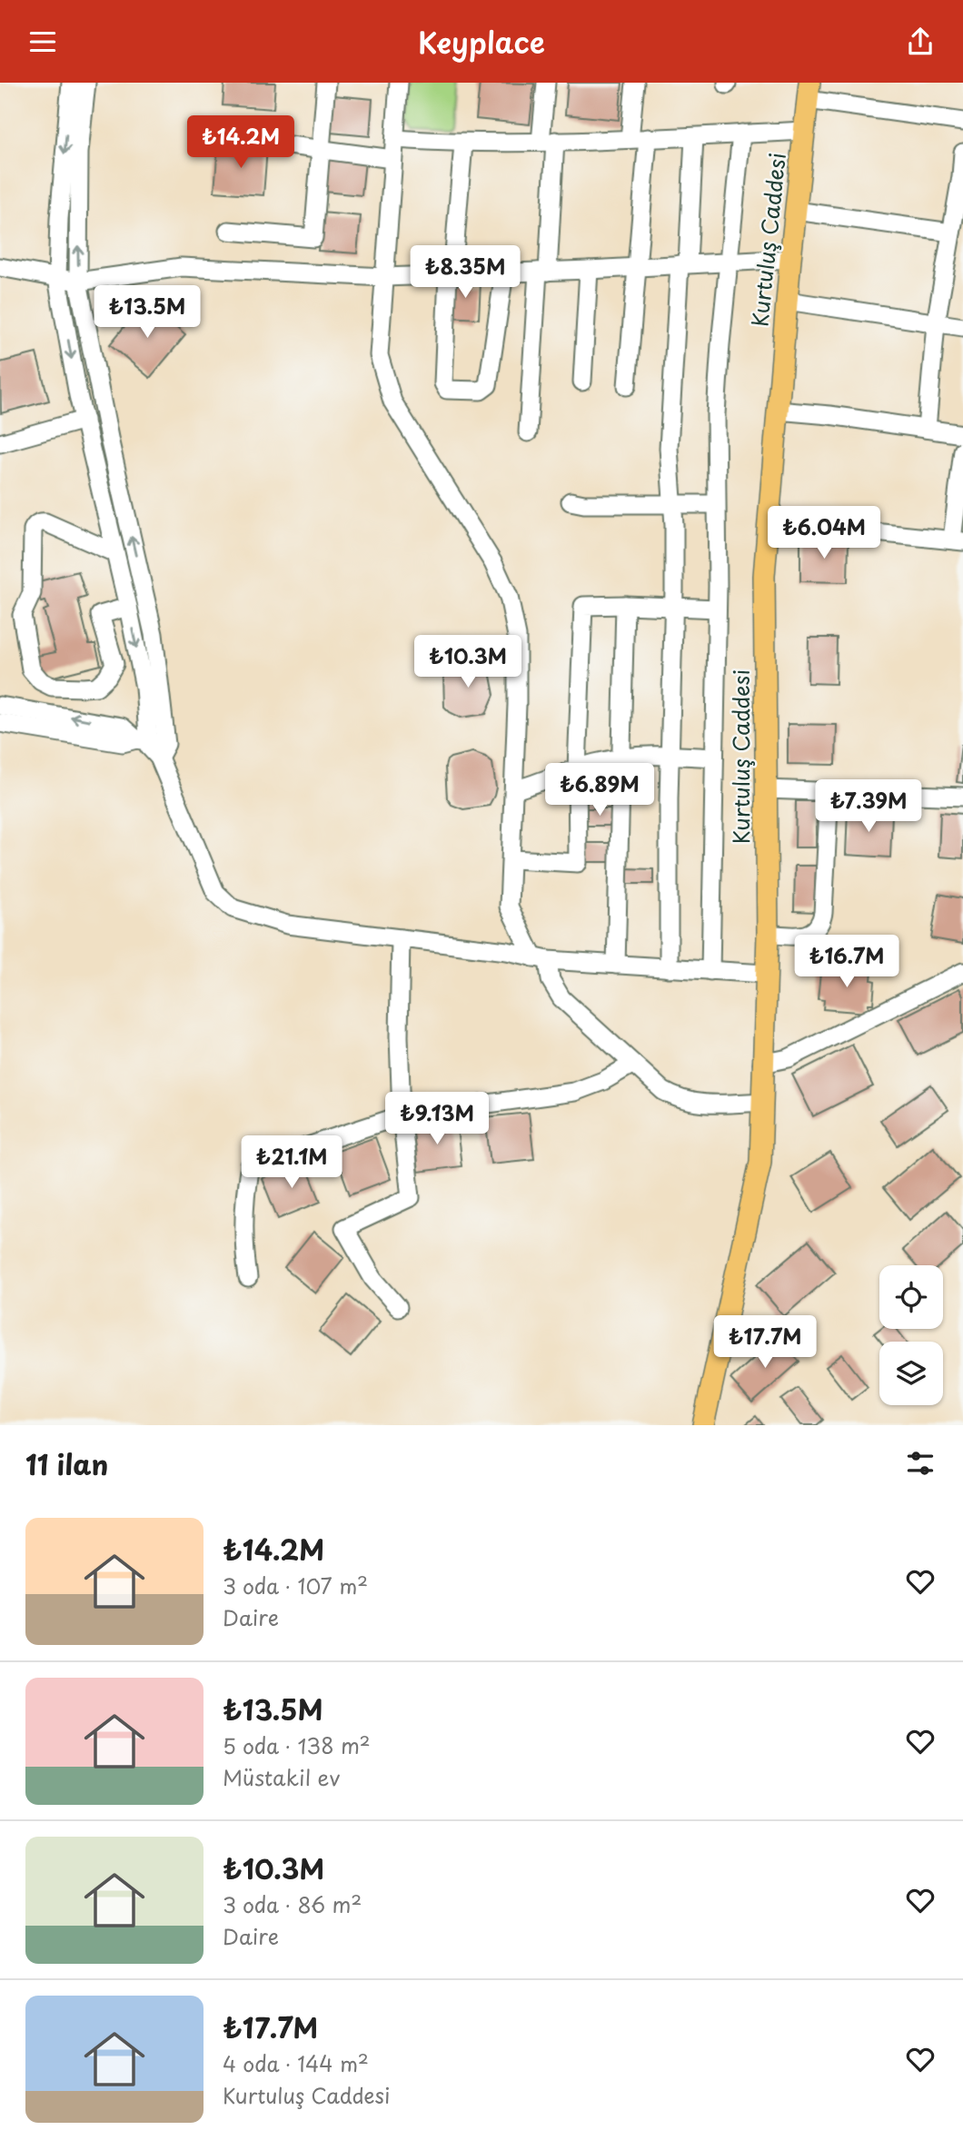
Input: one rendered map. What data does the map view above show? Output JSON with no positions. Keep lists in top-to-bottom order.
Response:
{
  "streets": {
    "main road": ["Kurtuluş Caddesi"]
  },
  "page": {
    "header": "Keyplace",
    "price": [
      "₺14.2M",
      "₺8.35M",
      "₺13.5M",
      "₺6.04M",
      "₺10.3M",
      "₺6.89M",
      "₺7.39M",
      "₺16.7M",
      "₺9.13M",
      "₺21.1M",
      "₺17.7M"
    ],
    "heading": "11 ilan",
    "list": [
      {
        "name": "₺14.2M",
        "note": "3 oda · 107 m² · Daire"
      },
      {
        "name": "₺13.5M",
        "note": "5 oda · 138 m² · Müstakil ev"
      },
      {
        "name": "₺10.3M",
        "note": "3 oda · 86 m² · Daire"
      },
      {
        "name": "₺17.7M",
        "note": "4 oda · 144 m² · Kurtuluş Caddesi"
      }
    ]
  }
}
